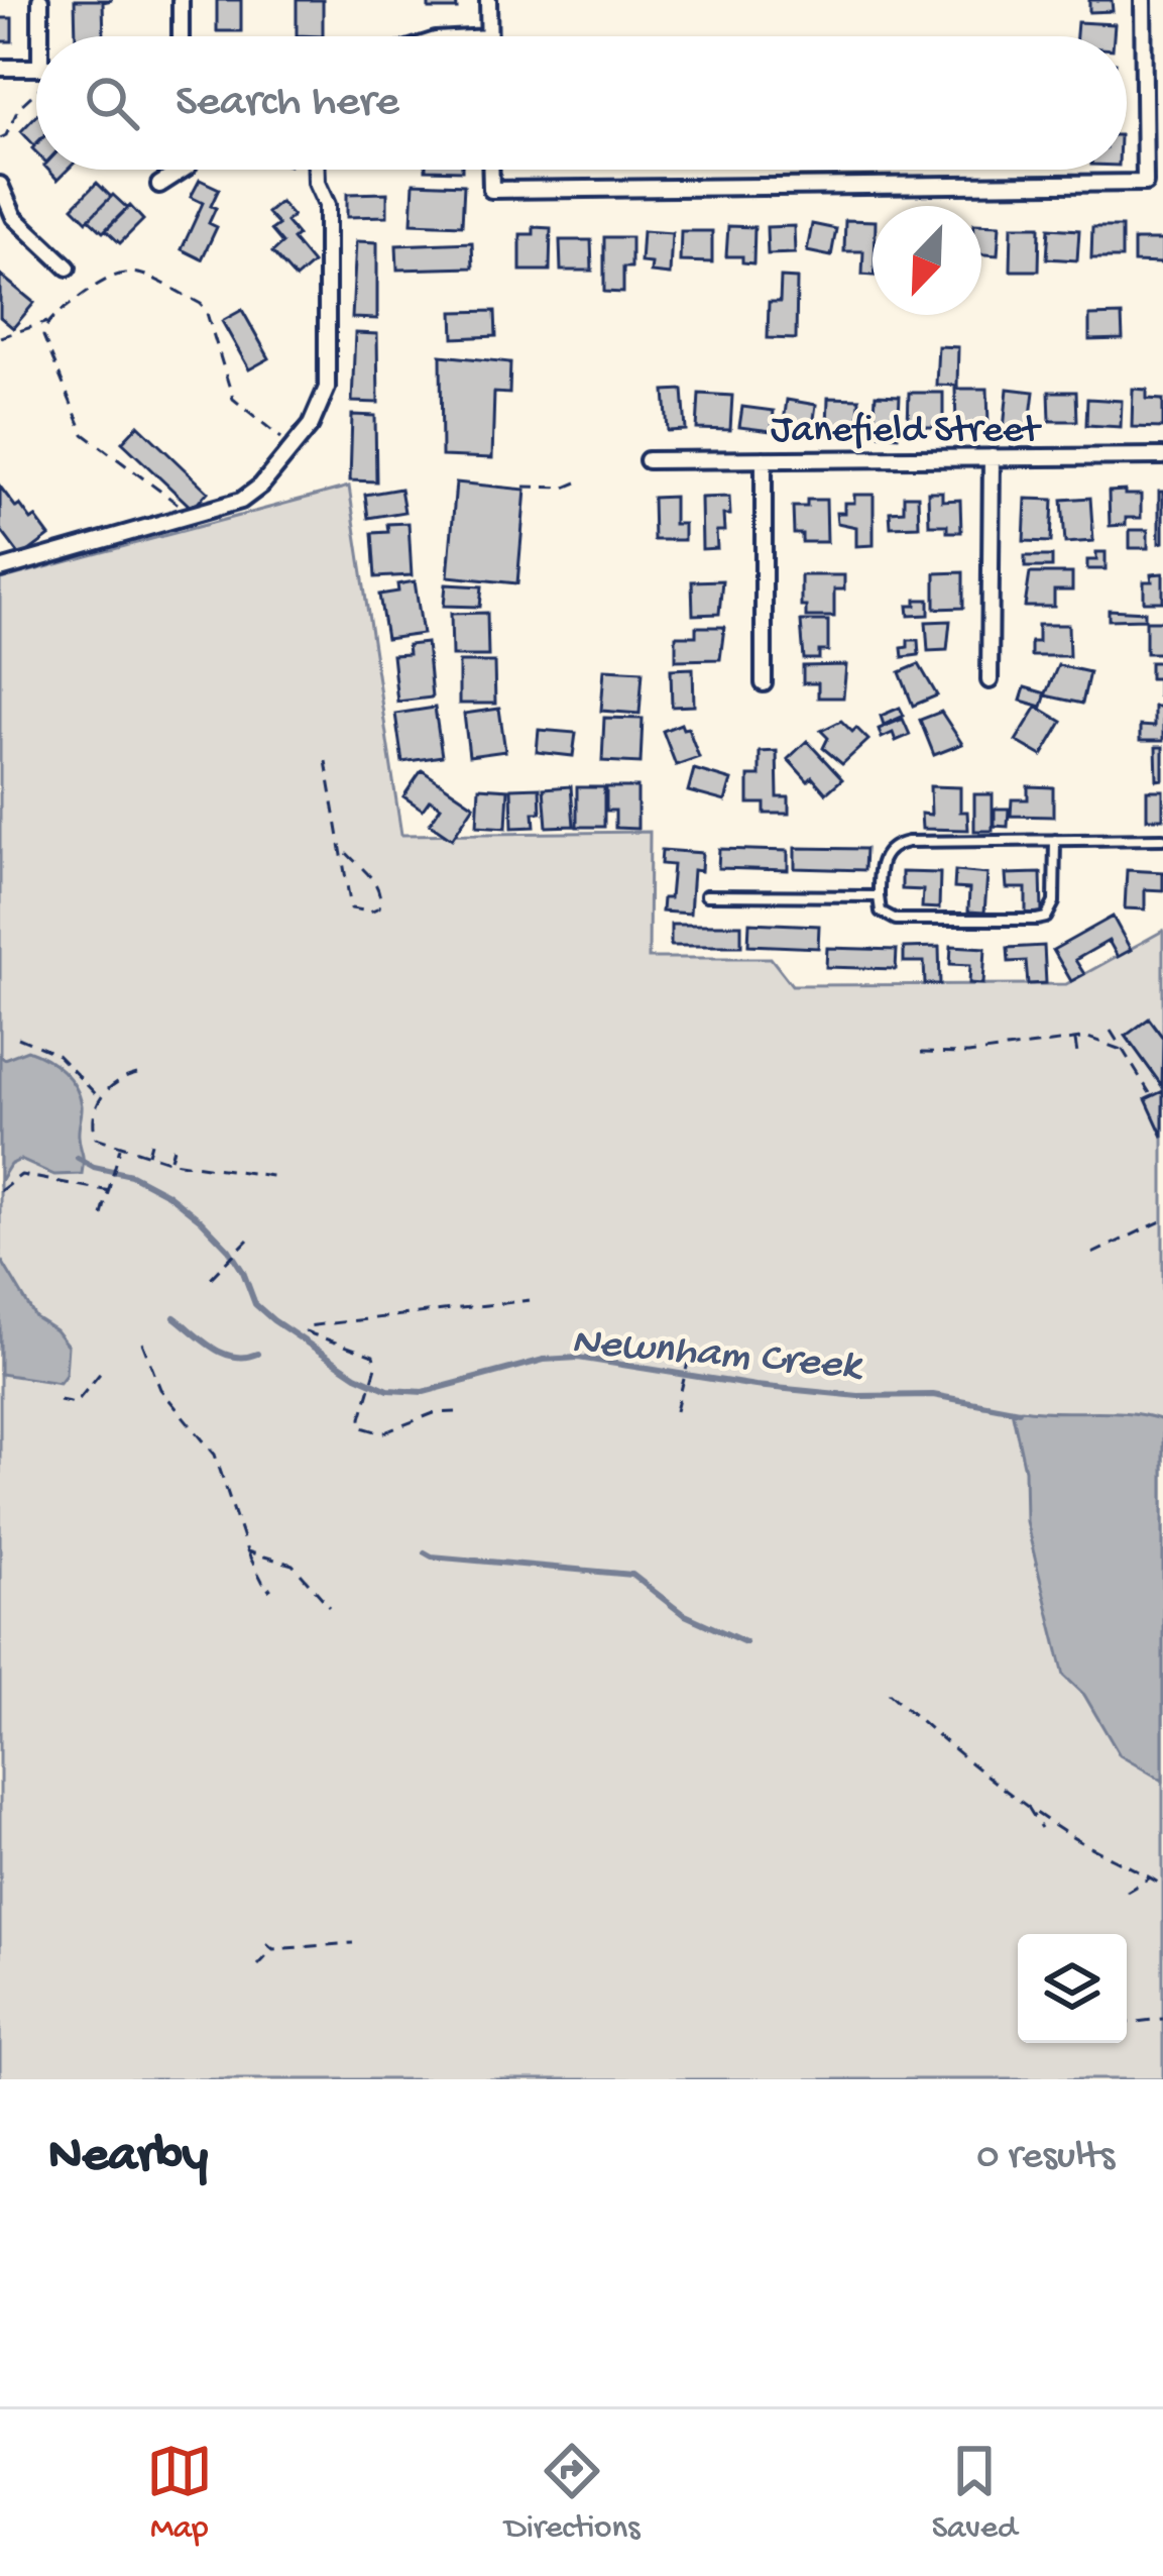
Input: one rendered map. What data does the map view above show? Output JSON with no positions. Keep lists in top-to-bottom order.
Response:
{
  "streets": {
    "street": ["Janefield Street"]
  },
  "water": ["Newnham Creek"],
  "north": "bottom left",
  "page": {
    "search": "Search here",
    "heading": ["Nearby", "0 results"],
    "nav": ["Map", "Directions", "Saved"]
  }
}
